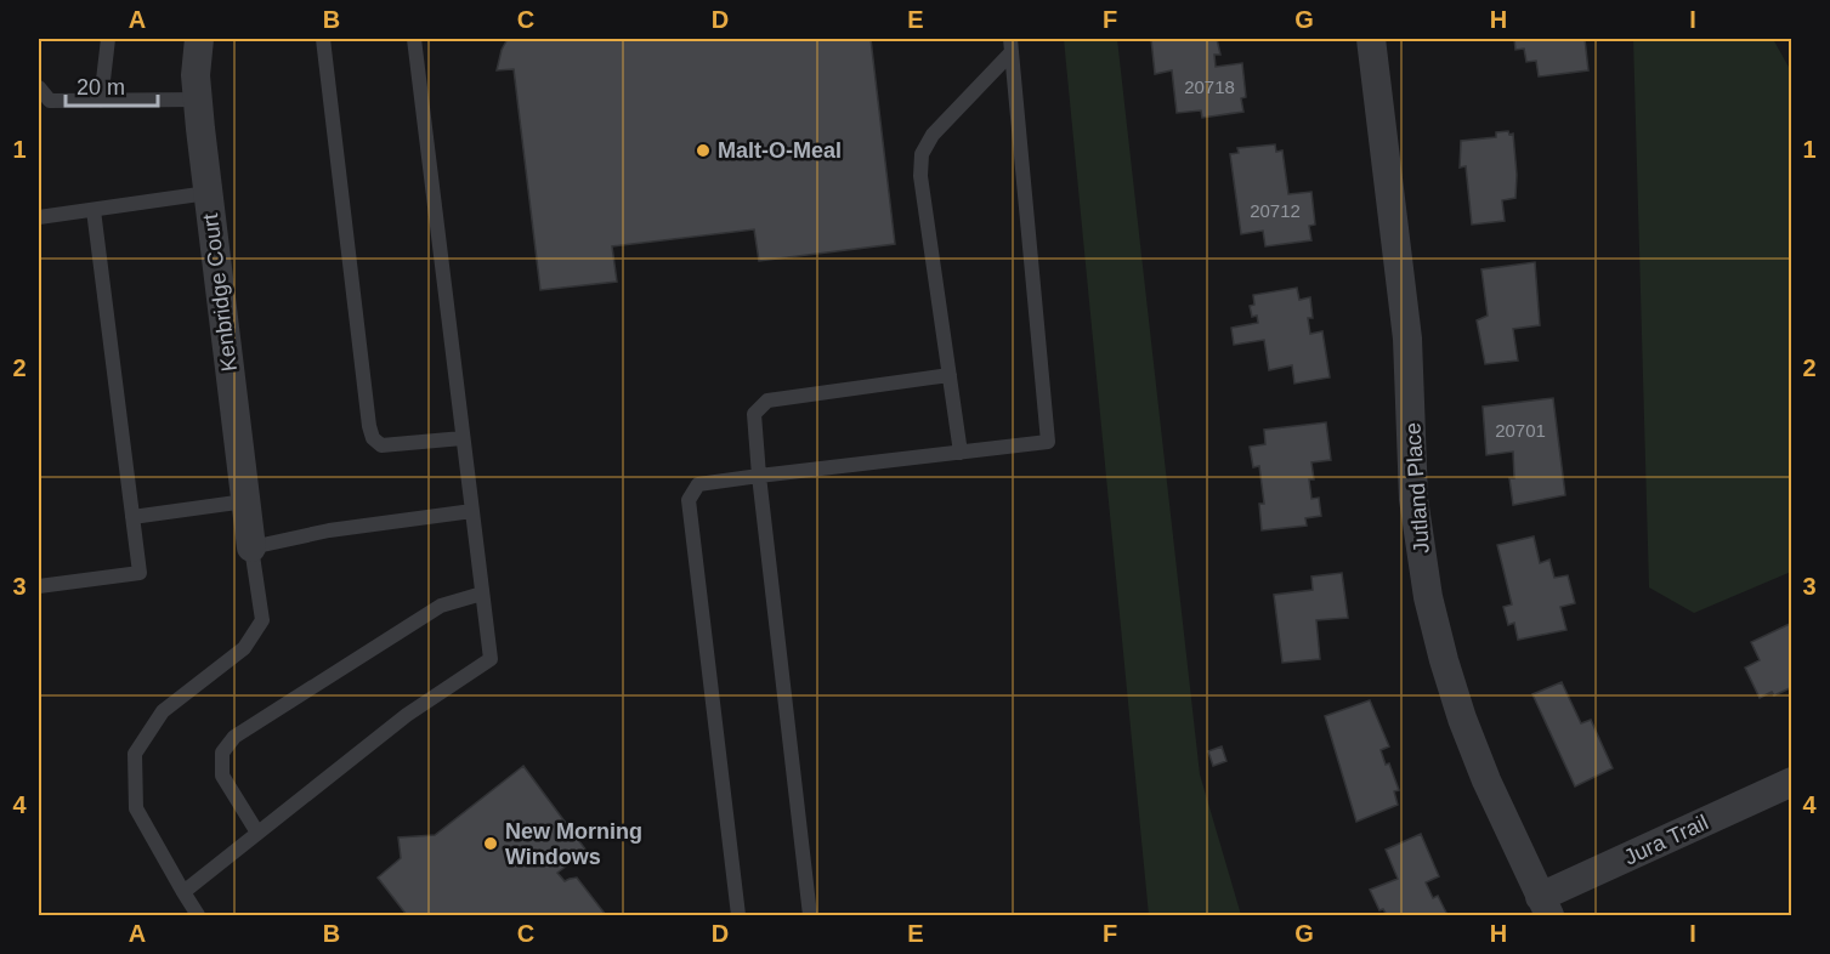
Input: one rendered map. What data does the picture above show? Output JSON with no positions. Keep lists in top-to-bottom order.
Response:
{
  "streets": {
    "street": ["Kenbridge Court", "Jutland Place", "Jura Trail"]
  },
  "crossings": [
    ["Jutland Place", "Jura Trail"]
  ],
  "places": ["Malt-O-Meal", "New Morning Windows"],
  "house_numbers": ["20718", "20712", "20701"],
  "scale_bar": "20 m",
  "grid": {
    "columns": [
      "A",
      "B",
      "C",
      "D",
      "E",
      "F",
      "G",
      "H",
      "I"
    ],
    "rows": [
      "1",
      "2",
      "3",
      "4"
    ]
  }
}
